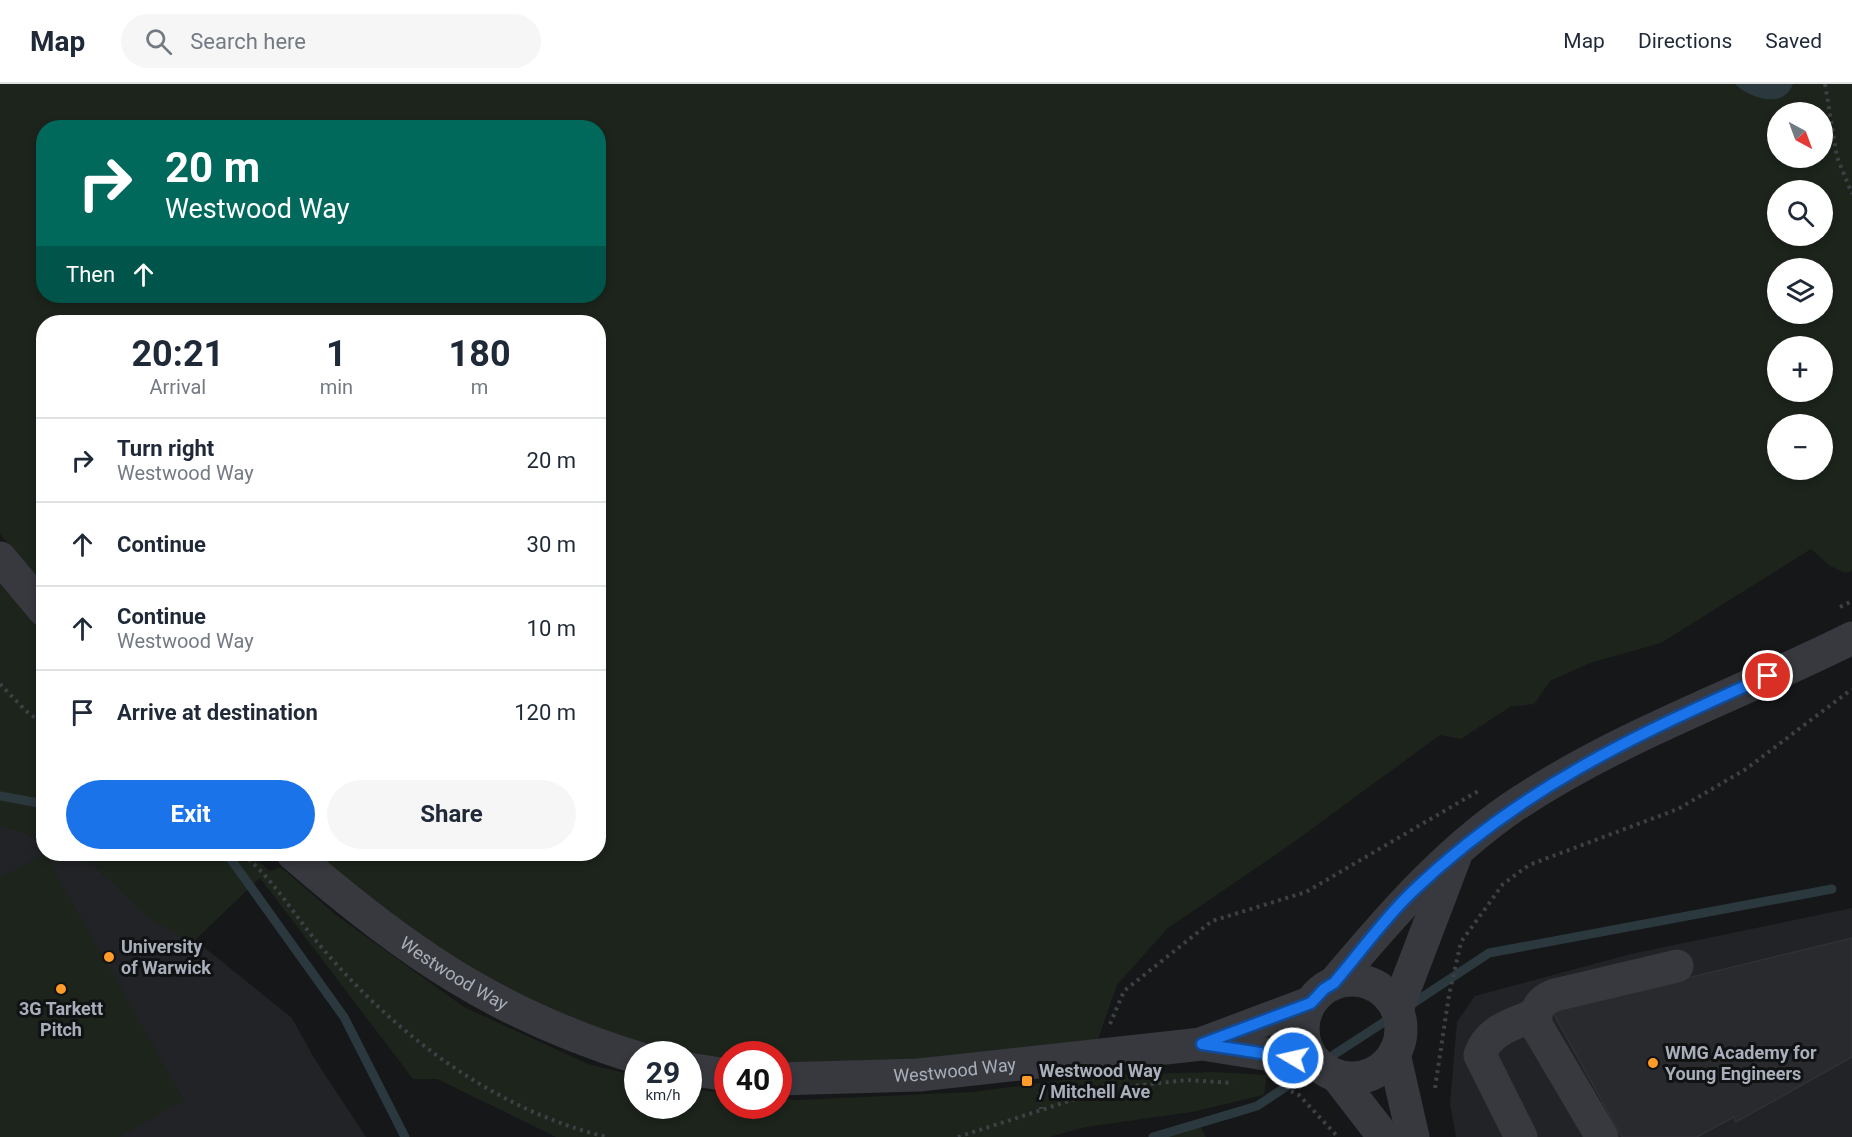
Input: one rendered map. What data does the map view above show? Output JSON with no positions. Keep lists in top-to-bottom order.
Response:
{
  "streets": {
    "street": ["Westwood Way"]
  },
  "places": {
    "other": ["University of Warwick", "3G Tarkett Pitch", "WMG Academy for Young Engineers"],
    "transit": ["Westwood Way / Mitchell Ave"]
  },
  "north": "bottom right",
  "page": {
    "header": "Map",
    "search": "Search here",
    "nav": ["Map", "Directions", "Saved"],
    "map_buttons": ["+", "−"],
    "turn": ["20 m", "Westwood Way"],
    "then": "Then",
    "eta": [
      "20:21",
      "Arrival",
      "1",
      "min",
      "180",
      "m"
    ],
    "list": [
      {
        "name": "Turn right",
        "note": "Westwood Way",
        "value": "20 m"
      },
      {
        "name": "Continue",
        "value": "30 m"
      },
      {
        "name": "Continue",
        "note": "Westwood Way",
        "value": "10 m"
      },
      {
        "name": "Arrive at destination",
        "value": "120 m"
      }
    ],
    "buttons": ["Exit", "Share"],
    "speed": "29 km/h",
    "limit": "40"
  }
}
